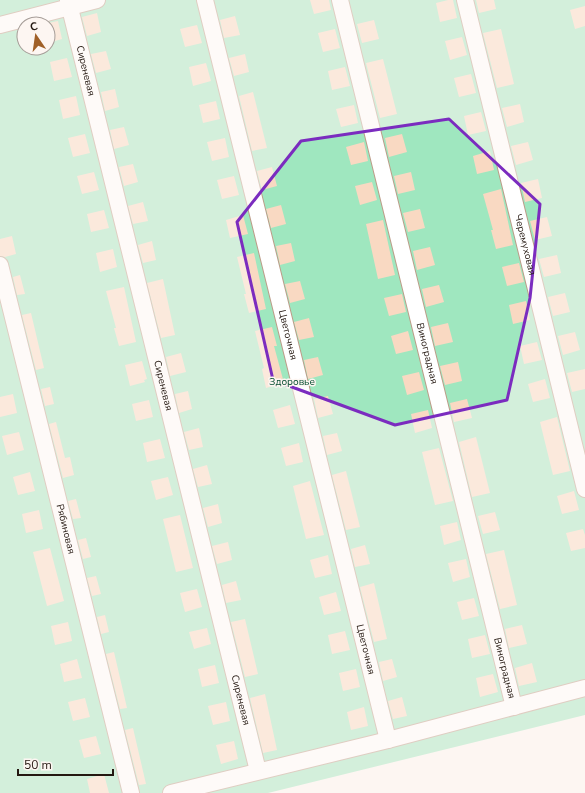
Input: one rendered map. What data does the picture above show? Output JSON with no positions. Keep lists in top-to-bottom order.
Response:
{
  "streets": {
    "street": [
      "Сиреневая",
      "Черемуховая",
      "Цветочная",
      "Виноградная",
      "Рябиновая"
    ]
  },
  "parks": ["Здоровье"],
  "scale_bar": "50 m",
  "north": "top"
}
